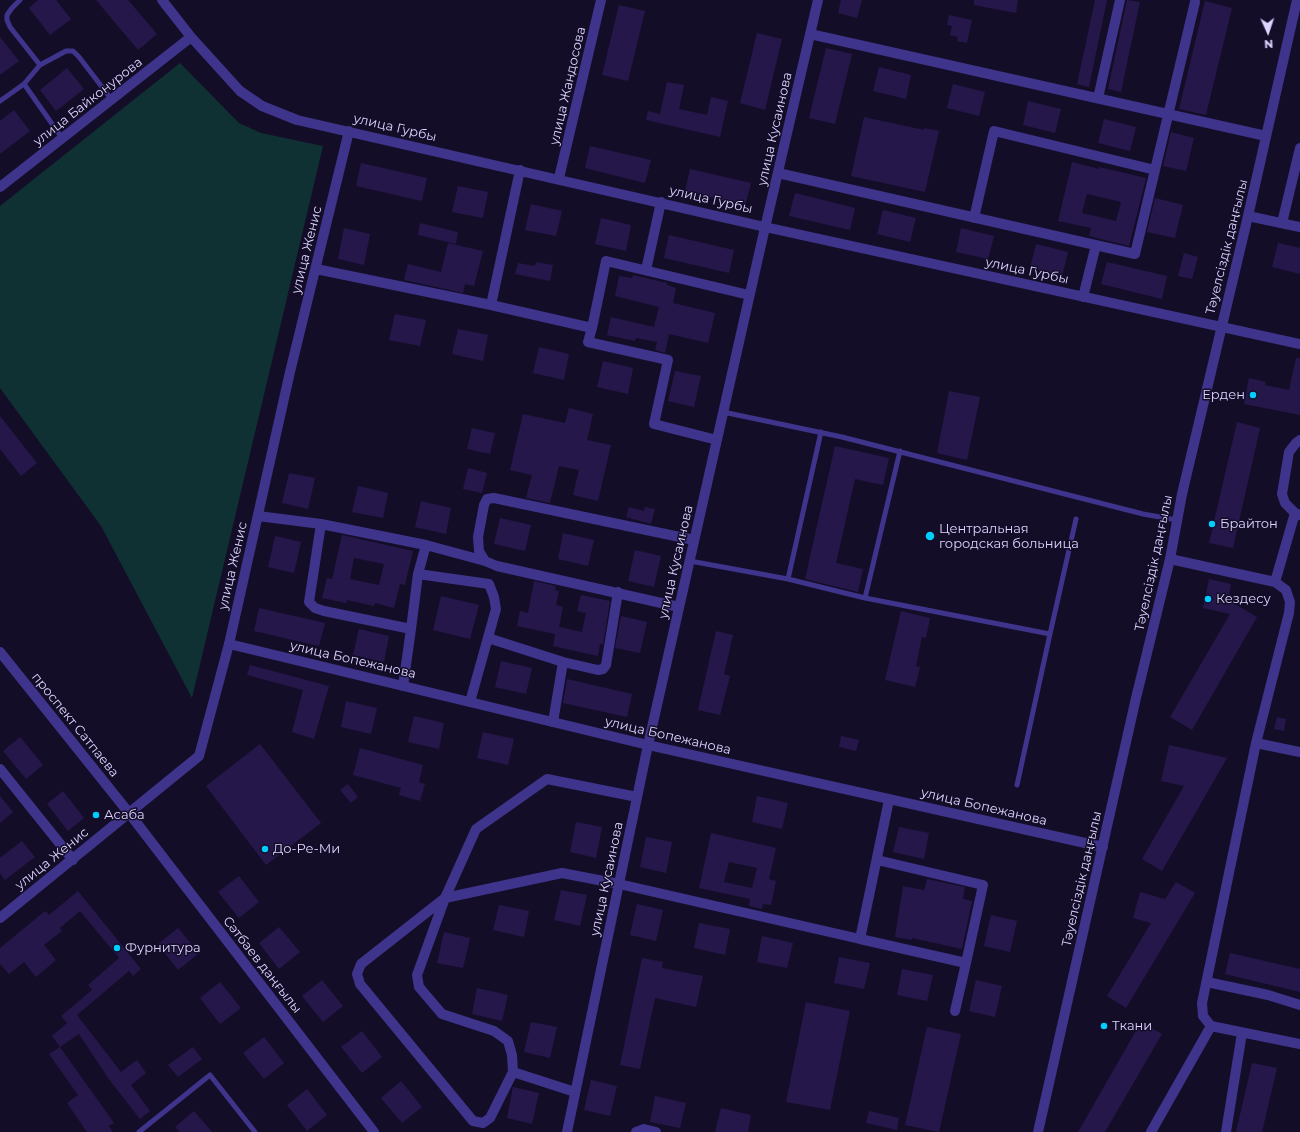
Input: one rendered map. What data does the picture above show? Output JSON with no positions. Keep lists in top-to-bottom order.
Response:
{
  "streets": {
    "street": [
      "улица Жандосова",
      "улица Байконурова",
      "улица Гурбы",
      "улица Кусаинова",
      "Тәуелсіздік даңғылы",
      "улица Женис",
      "улица Бопежанова",
      "проспект Сатпаева",
      "Сәтбаев даңғылы"
    ]
  },
  "crossings": [
    ["улица Жандосова", "улица Гурбы"],
    ["улица Байконурова", "улица Гурбы"],
    ["улица Гурбы", "улица Кусаинова"],
    ["улица Гурбы", "Тәуелсіздік даңғылы"],
    ["улица Гурбы", "улица Женис"],
    ["улица Кусаинова", "улица Бопежанова"],
    ["Тәуелсіздік даңғылы", "улица Бопежанова"],
    ["улица Женис", "улица Бопежанова"],
    ["улица Женис", "проспект Сатпаева"],
    ["улица Женис", "Сәтбаев даңғылы"],
    ["проспект Сатпаева", "Сәтбаев даңғылы"]
  ],
  "places": [
    "Ерден",
    "Брайтон",
    "Центральная городская больница",
    "Кездесу",
    "Асаба",
    "До-Ре-Ми",
    "Фурнитура",
    "Ткани"
  ],
  "north": "bottom"
}
